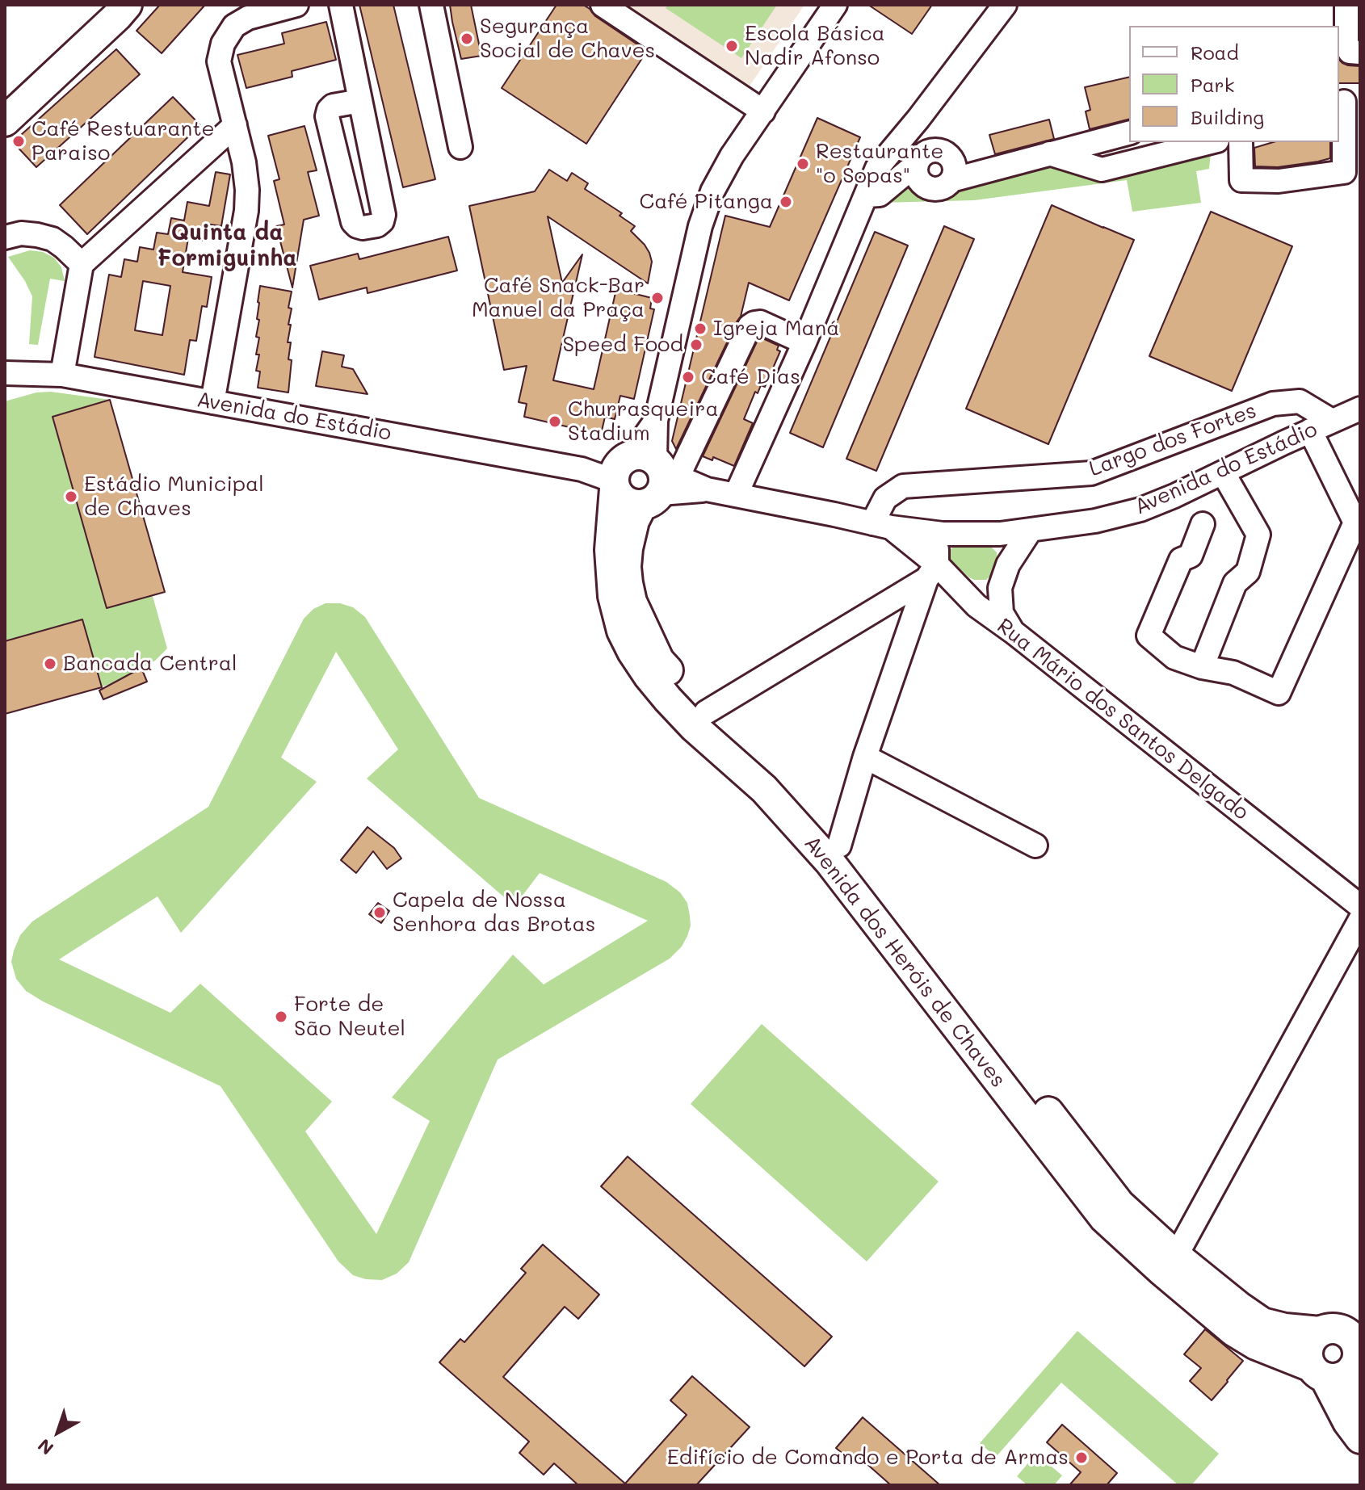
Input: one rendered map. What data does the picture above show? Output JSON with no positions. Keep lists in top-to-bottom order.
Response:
{
  "streets": {
    "main road": ["Avenida dos Heróis de Chaves"],
    "street": ["Avenida do Estádio", "Largo dos Fortes", "Rua Mário dos Santos Delgado"]
  },
  "crossings": [
    ["Avenida do Estádio", "Largo dos Fortes"],
    ["Avenida do Estádio", "Rua Mário dos Santos Delgado"],
    ["Avenida do Estádio", "Avenida dos Heróis de Chaves"],
    ["Largo dos Fortes", "Rua Mário dos Santos Delgado"]
  ],
  "districts": ["Quinta da Formiguinha"],
  "places": [
    "Segurança Social de Chaves",
    "Escola Básica Nadir Afonso",
    "Café Restuarante Paraiso",
    "Restaurante \"o Sopas\"",
    "Café Pitanga",
    "Café Snack-Bar Manuel da Praça",
    "Igreja Maná",
    "Speed Food",
    "Café Dias",
    "Churrasqueira Stadium",
    "Estádio Municipal de Chaves",
    "Bancada Central",
    "Capela de Nossa Senhora das Brotas",
    "Forte de São Neutel",
    "Edifício de Comando e Porta de Armas"
  ],
  "legend": ["Road", "Park", "Building"],
  "north": "bottom left"
}
